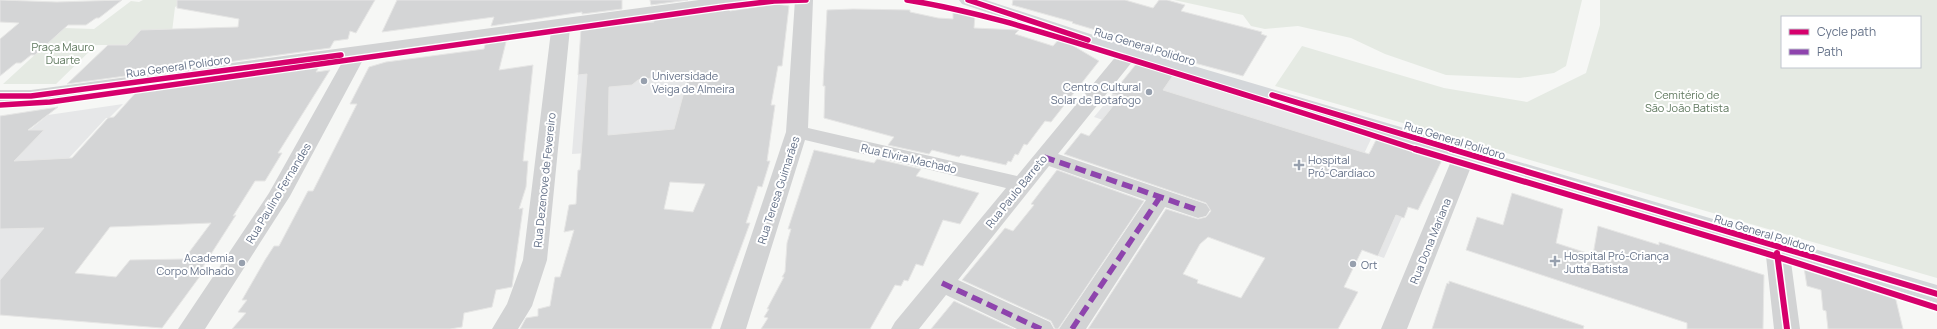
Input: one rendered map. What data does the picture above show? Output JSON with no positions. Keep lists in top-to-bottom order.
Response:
{
  "streets": {
    "main road": ["Rua General Polidoro"],
    "street": [
      "Rua Elvira Machado",
      "Rua Dezenove de Fevereiro",
      "Rua Teresa Guimarães",
      "Rua Paulo Barreto",
      "Rua Paulino Fernandes",
      "Rua Dona Mariana"
    ]
  },
  "crossings": [
    ["Rua General Polidoro", "Rua Dezenove de Fevereiro"],
    ["Rua General Polidoro", "Rua Paulo Barreto"],
    ["Rua General Polidoro", "Rua Paulino Fernandes"],
    ["Rua General Polidoro", "Rua Dona Mariana"],
    ["Rua Elvira Machado", "Rua Teresa Guimarães"],
    ["Rua Elvira Machado", "Rua Paulo Barreto"]
  ],
  "parks": ["Praça Mauro Duarte", "Cemitério de São João Batista"],
  "places": {
    "other": [
      "Universidade Veiga de Almeira",
      "Centro Cultural Solar de Botafogo",
      "Academia Corpo Molhado",
      "Ort"
    ],
    "health": ["Hospital Pró-Cardíaco", "Hospital Pró-Criança Jutta Batista"]
  },
  "legend": ["Cycle path", "Path"]
}
